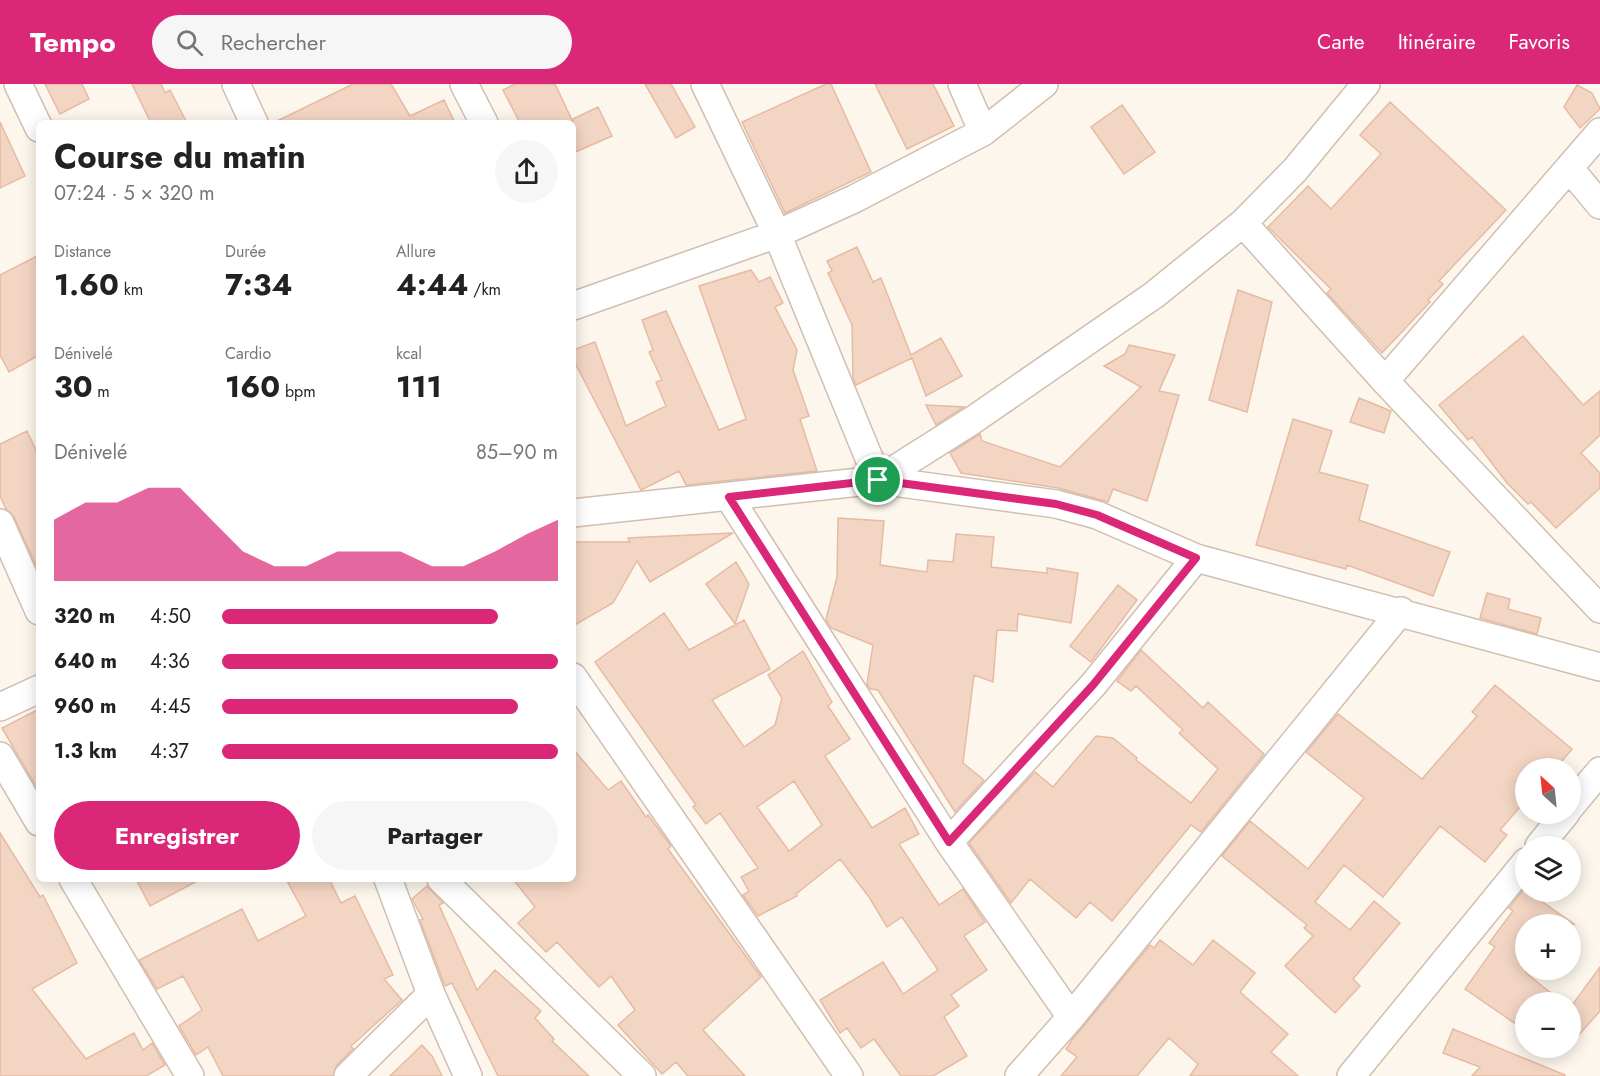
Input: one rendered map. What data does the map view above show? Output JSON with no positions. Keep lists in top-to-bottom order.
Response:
{
  "north": "top left",
  "page": {
    "header": "Tempo",
    "search": "Rechercher",
    "nav": ["Carte", "Itinéraire", "Favoris"],
    "heading": ["Course du matin", "07:24 · 5 × 320 m"],
    "stats": [
      ["Distance", "1.60 km"],
      ["Durée", "7:34"],
      ["Allure", "4:44 /km"],
      ["Dénivelé", "30 m"],
      ["Cardio", "160 bpm"],
      ["kcal", "111"]
    ],
    "chart": ["Dénivelé", "85–90 m"],
    "list": [
      {
        "name": "320 m",
        "note": "4:50"
      },
      {
        "name": "640 m",
        "note": "4:36"
      },
      {
        "name": "960 m",
        "note": "4:45"
      },
      {
        "name": "1.3 km",
        "note": "4:37"
      }
    ],
    "map_buttons": ["+", "−"],
    "buttons": ["Enregistrer", "Partager"]
  }
}
